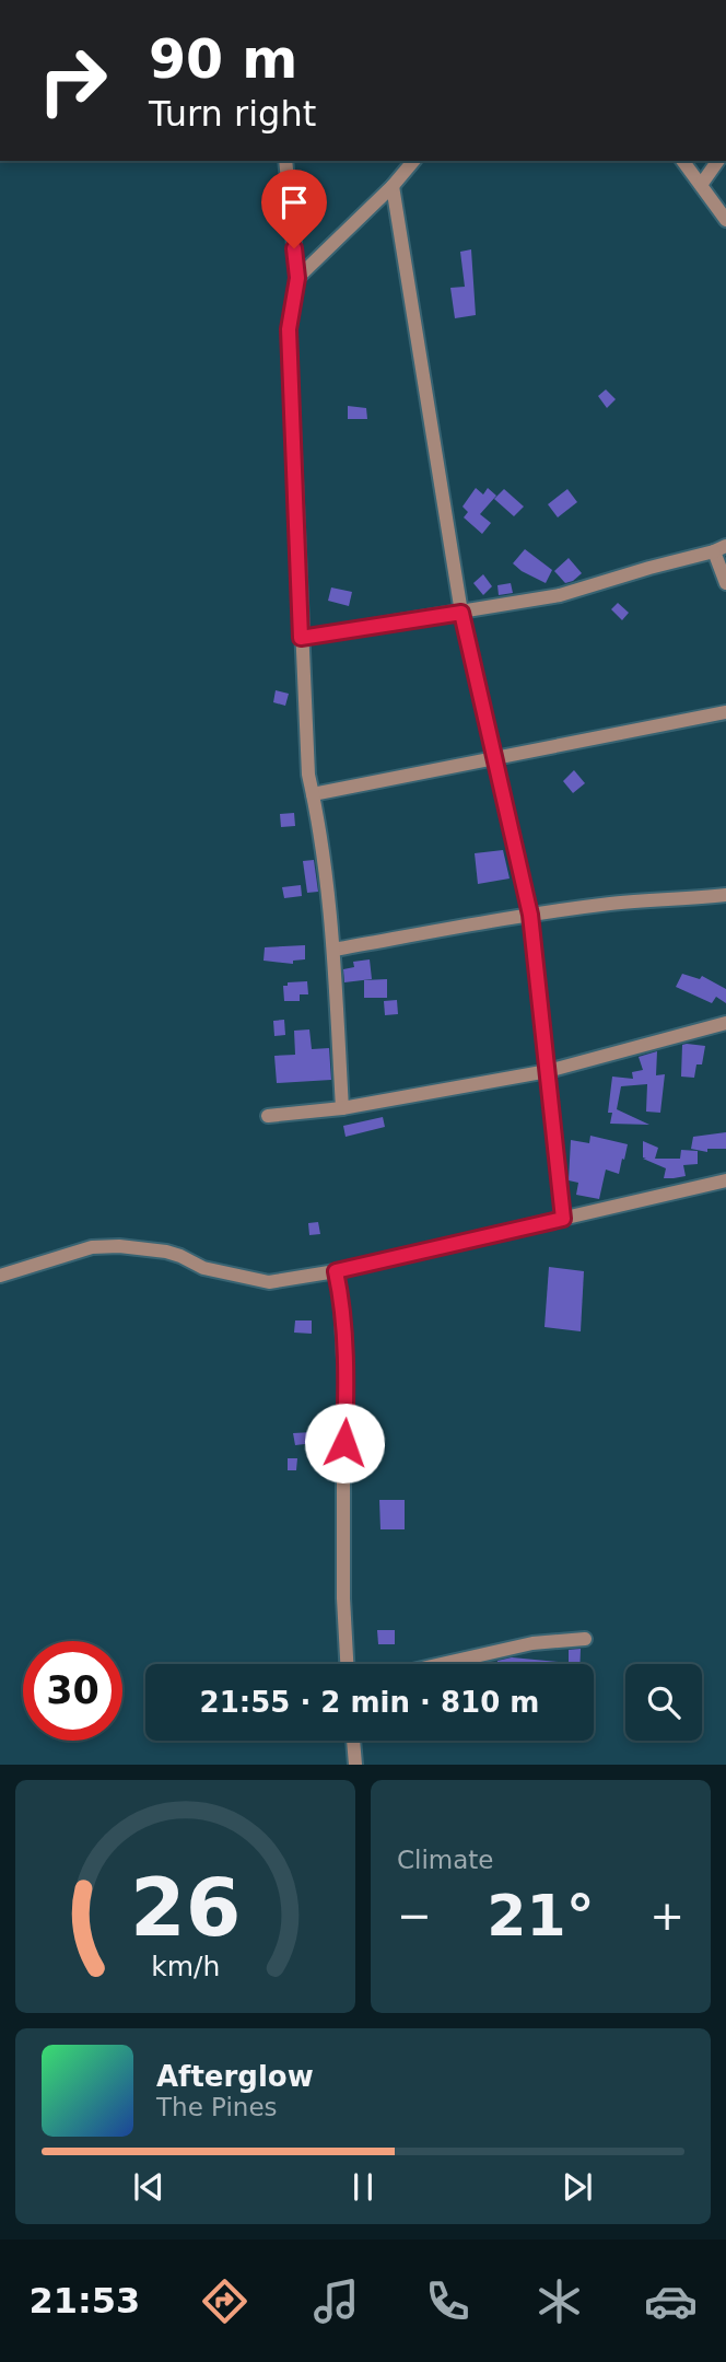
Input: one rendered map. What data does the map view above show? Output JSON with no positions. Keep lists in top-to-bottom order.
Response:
{
  "page": {
    "turn": ["90 m", "Turn right"],
    "limit": "30",
    "trip": "21:55 · 2 min · 810 m",
    "tile": "Climate",
    "heat": ["−", "21°", "+"],
    "song": ["Afterglow", "The Pines"],
    "tabs": "21:53",
    "gauge": ["26", "km/h"]
  }
}
